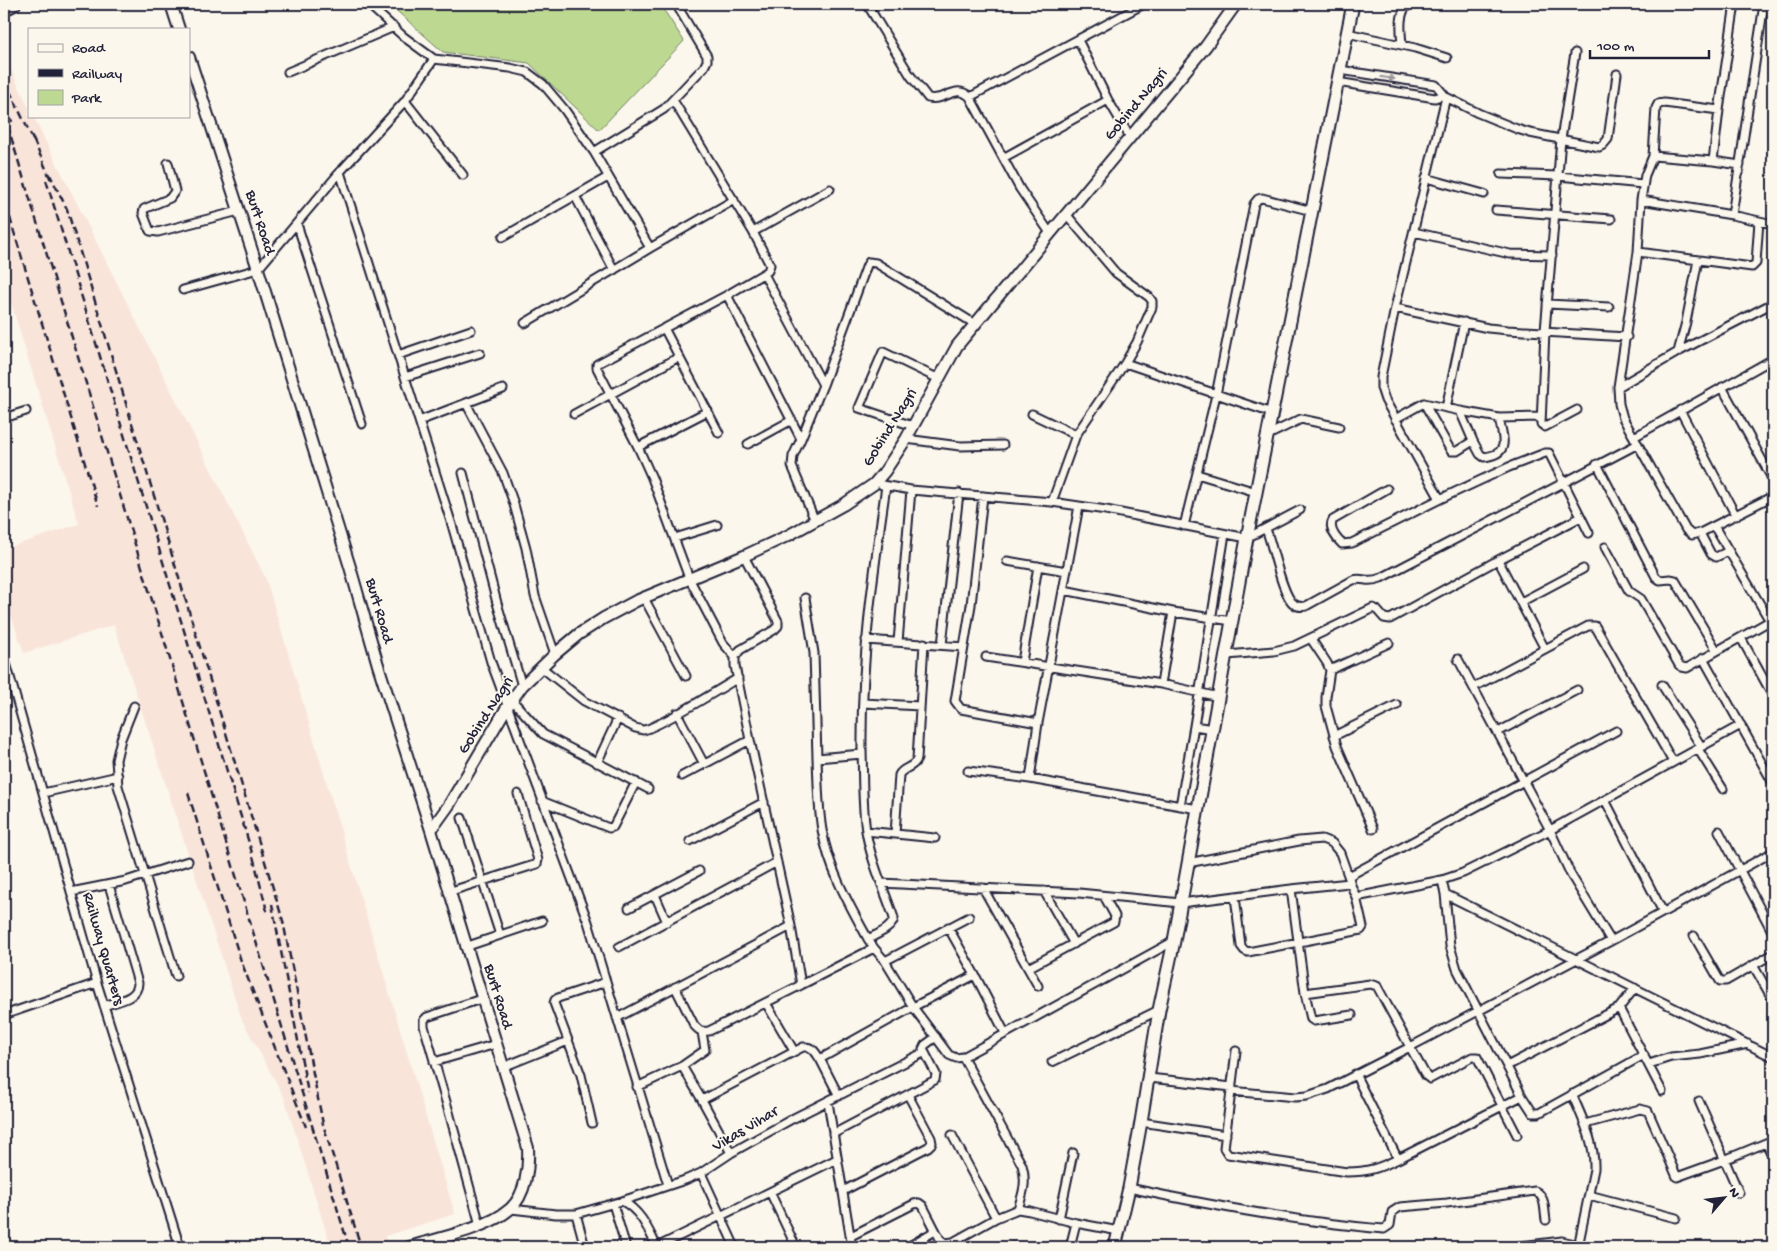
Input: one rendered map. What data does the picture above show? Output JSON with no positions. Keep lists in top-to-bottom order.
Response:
{
  "streets": {
    "street": [
      "Gobind Nagri",
      "Burt Road",
      "Railway Quarters",
      "Vikas Vihar"
    ]
  },
  "crossings": [
    ["Gobind Nagri", "Burt Road"],
    ["Burt Road", "Vikas Vihar"]
  ],
  "legend": ["Road", "Railway", "Park"],
  "scale_bar": "100 m",
  "north": "top right"
}
